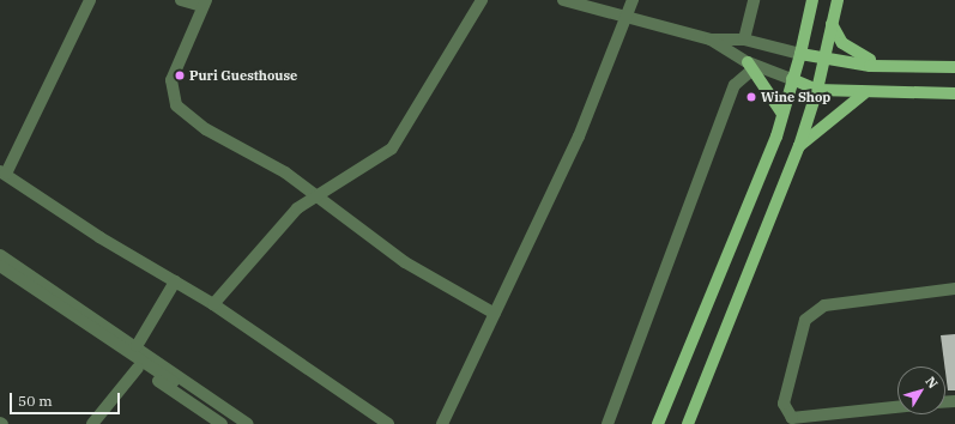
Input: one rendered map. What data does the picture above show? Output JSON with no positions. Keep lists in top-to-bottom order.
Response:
{
  "places": ["Puri Guesthouse", "Wine Shop"],
  "scale_bar": "50 m",
  "north": "top right"
}
